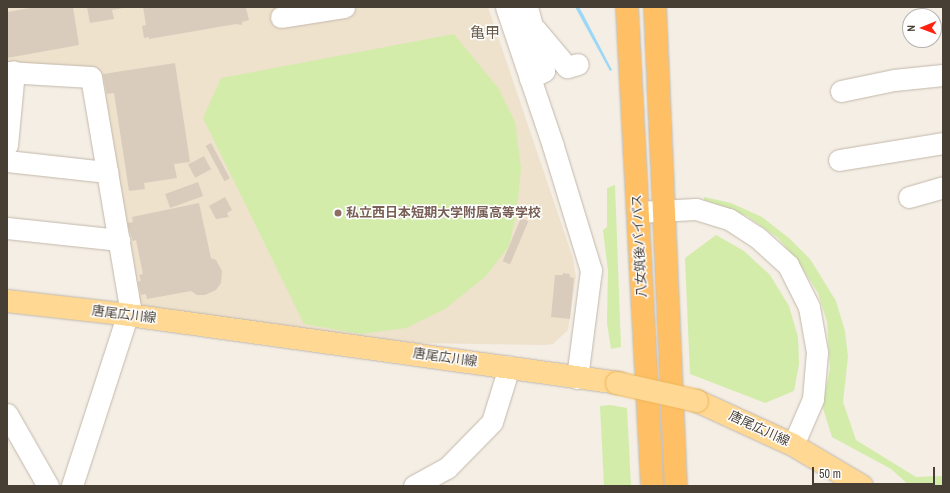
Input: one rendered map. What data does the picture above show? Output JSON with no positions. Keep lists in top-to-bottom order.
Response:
{
  "streets": {
    "highway": ["八女筑後バイパス"],
    "main road": ["唐尾広川線"]
  },
  "districts": ["亀甲"],
  "places": ["私立西日本短期大学附属高等学校"],
  "scale_bar": "50 m",
  "north": "left"
}
